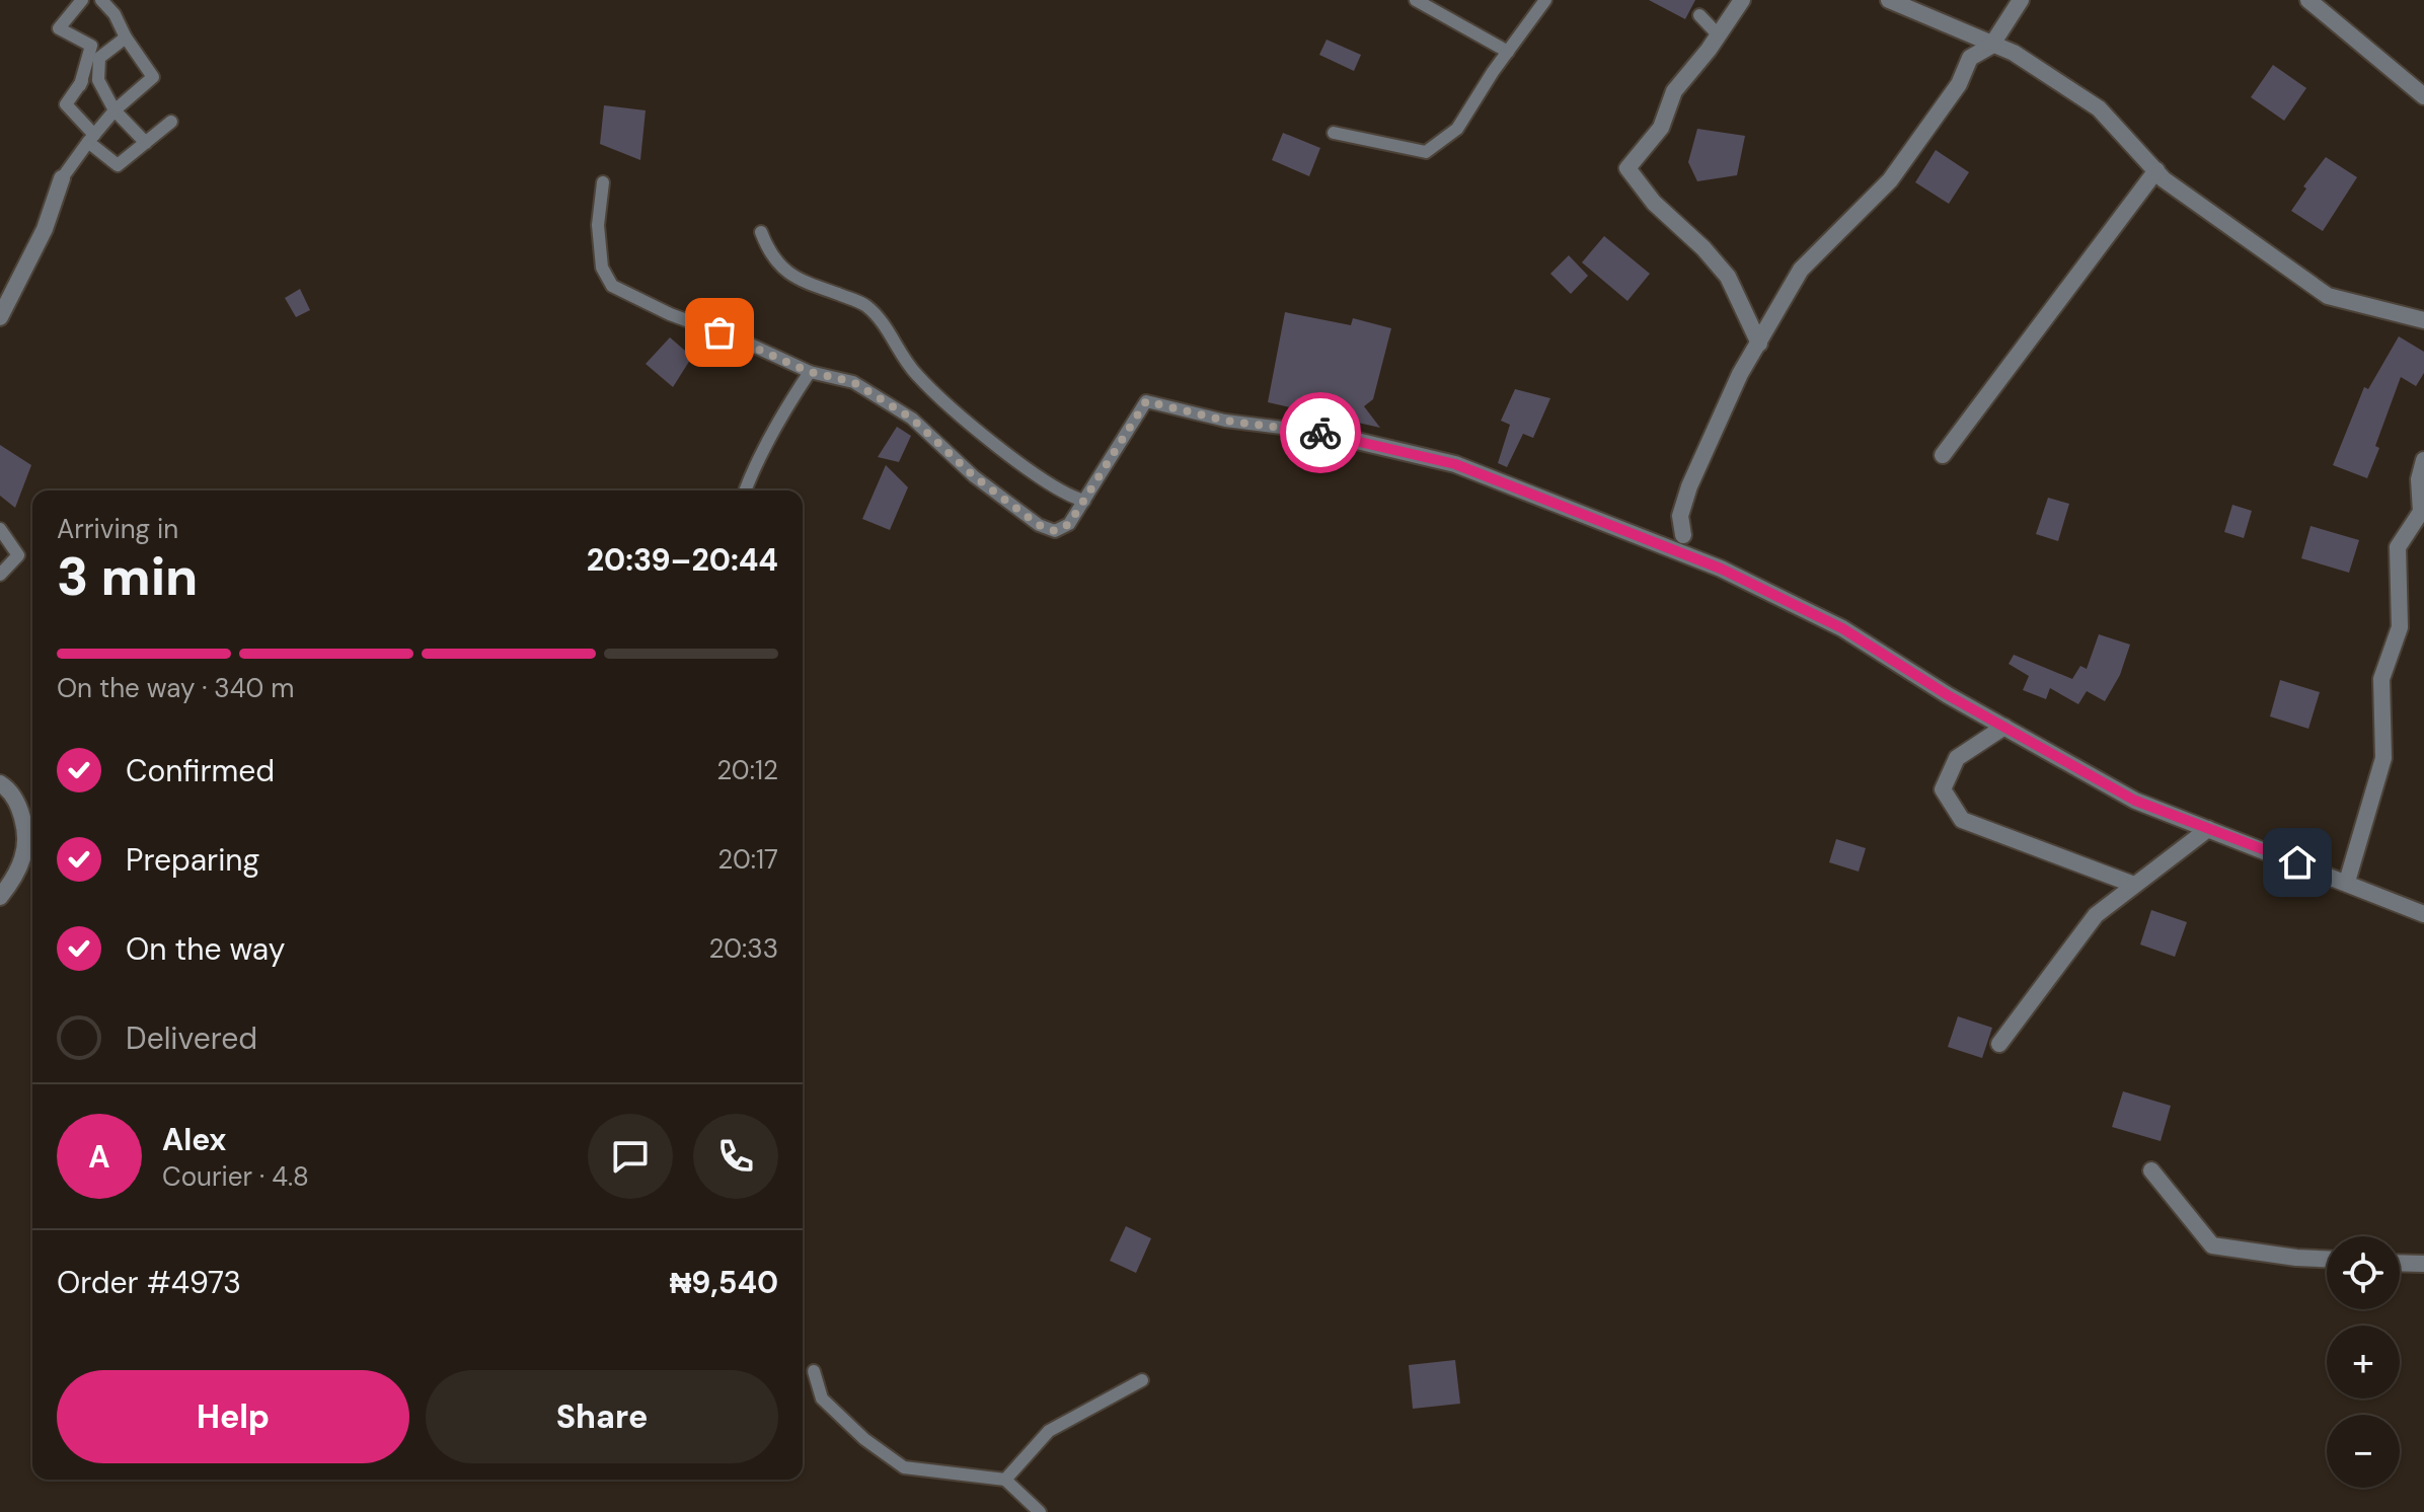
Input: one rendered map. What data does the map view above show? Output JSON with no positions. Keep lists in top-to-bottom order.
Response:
{
  "page": {
    "heading": ["3 min", "Arriving in", "20:39–20:44"],
    "panel": [
      "Alex",
      "Courier · 4.8",
      "Order #4973",
      "₦9,540"
    ],
    "bar": "On the way · 340 m",
    "list": [
      ["Confirmed", "20:12"],
      ["Preparing", "20:17"],
      ["On the way", "20:33"],
      "Delivered"
    ],
    "round": "A",
    "map_buttons": ["+", "−"],
    "buttons": ["Help", "Share"]
  }
}
